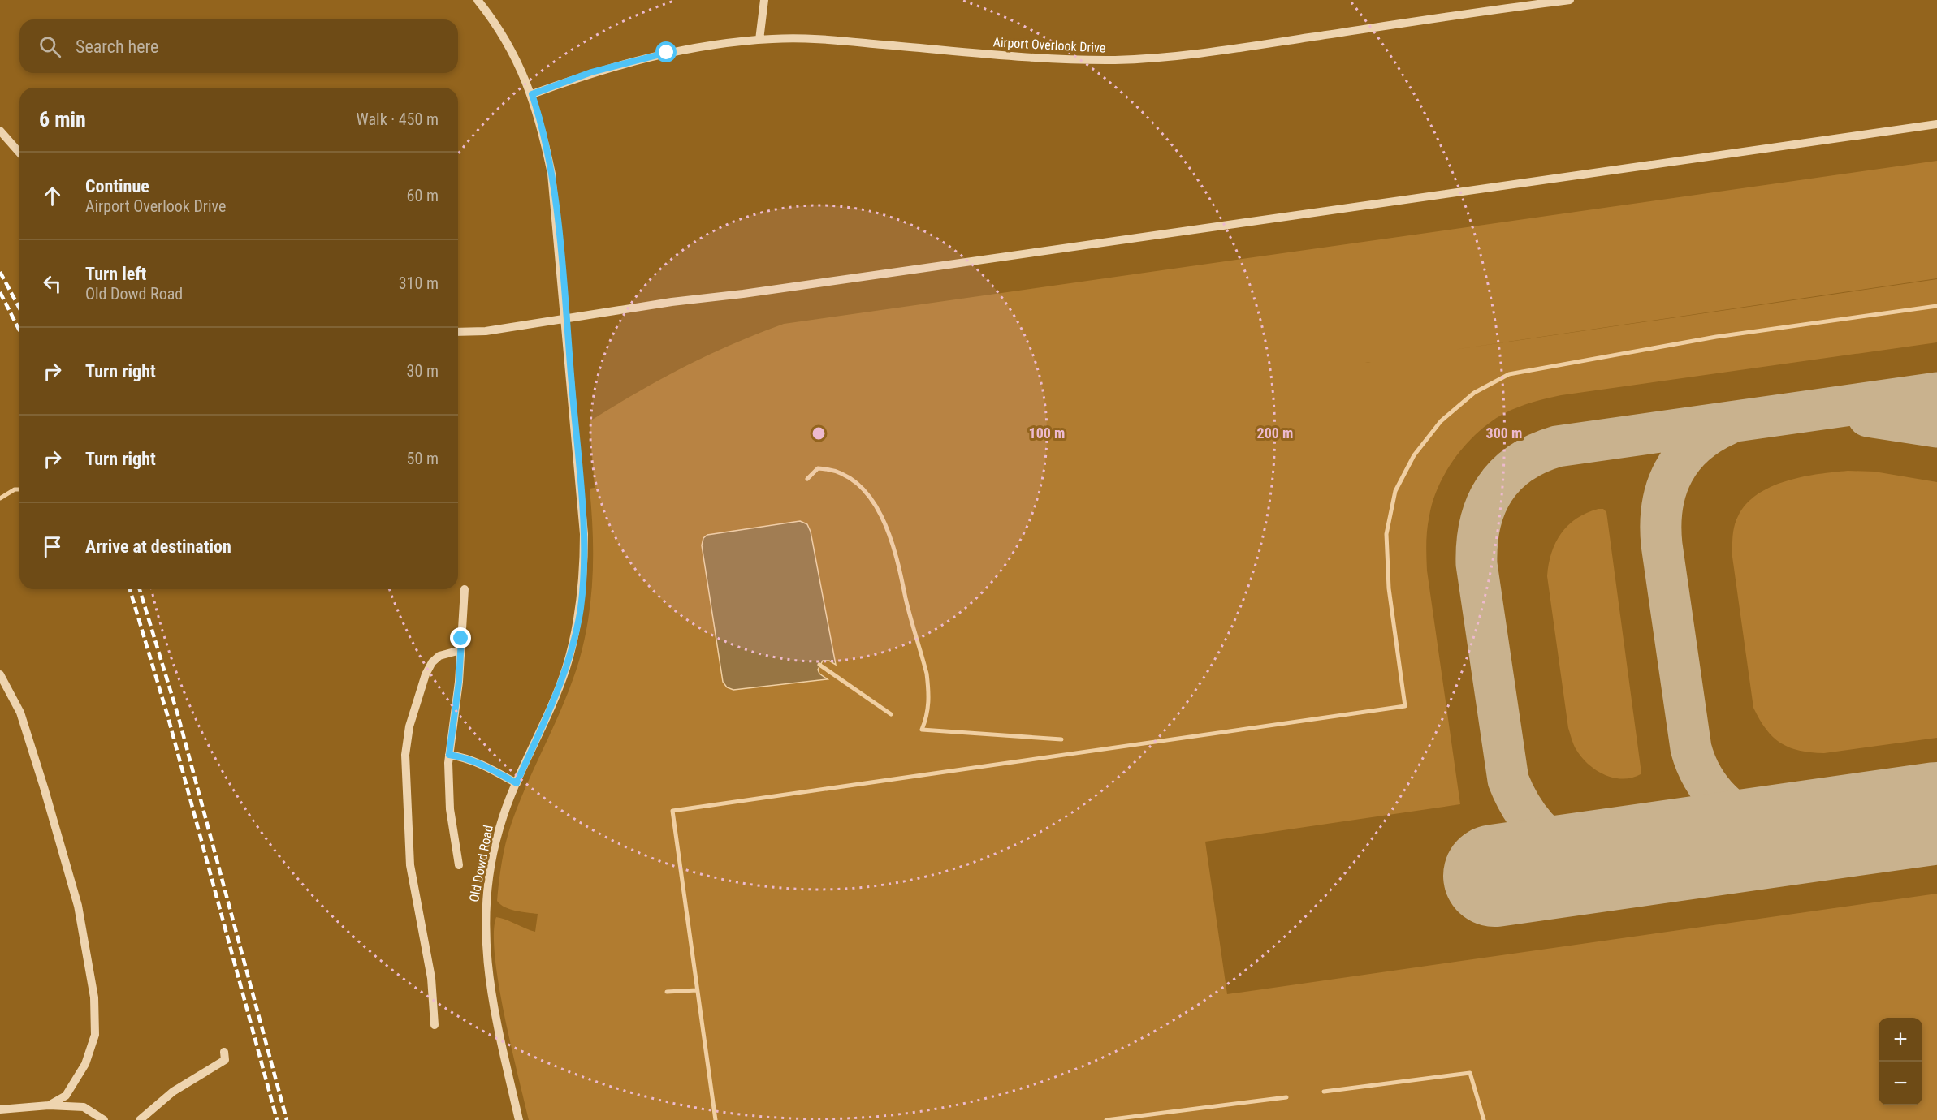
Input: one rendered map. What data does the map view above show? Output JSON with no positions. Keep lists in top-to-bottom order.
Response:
{
  "streets": {
    "street": ["Airport Overlook Drive", "Old Dowd Road"]
  },
  "crossings": [
    ["Airport Overlook Drive", "Old Dowd Road"]
  ],
  "page": {
    "search": "Search here",
    "heading": ["6 min", "Walk · 450 m"],
    "list": [
      ["Continue", "Airport Overlook Drive", "60 m"],
      ["Turn left", "Old Dowd Road", "310 m"],
      ["Turn right", "30 m"],
      ["Turn right", "50 m"],
      "Arrive at destination"
    ],
    "map_buttons": ["+", "−"]
  },
  "rings": ["100 m", "200 m", "300 m"]
}
